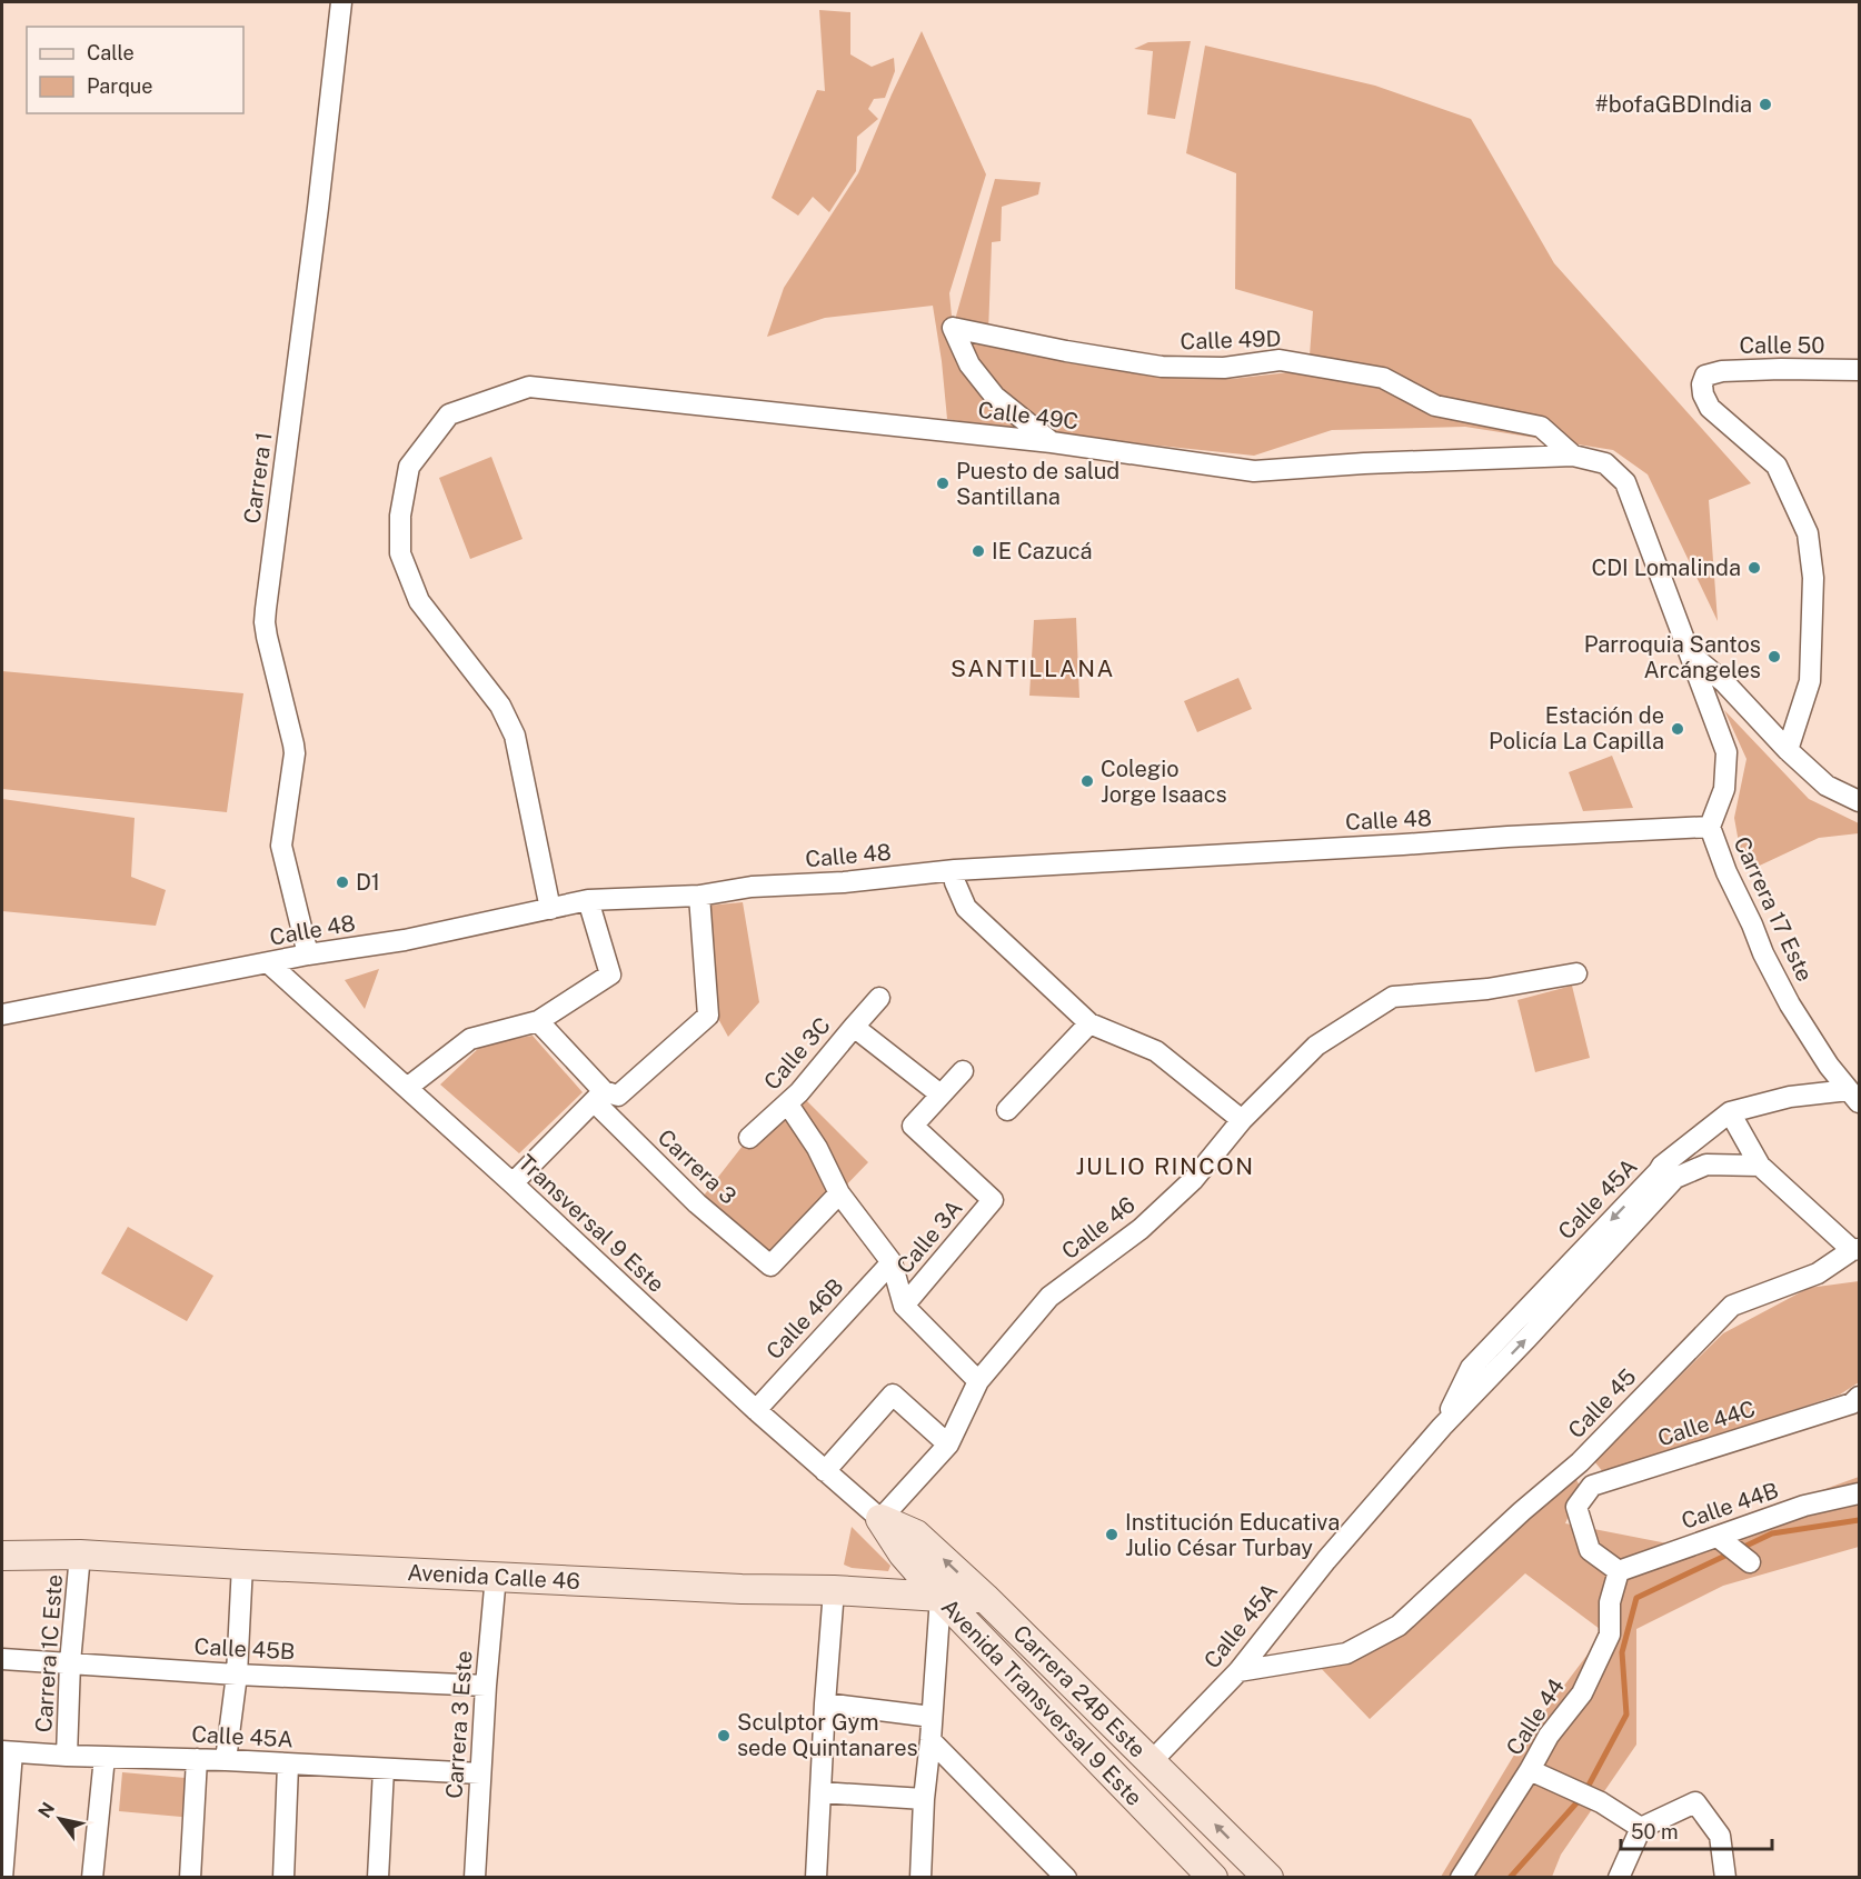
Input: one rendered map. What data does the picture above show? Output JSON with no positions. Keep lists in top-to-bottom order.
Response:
{
  "streets": {
    "main road": ["Avenida Calle 46", "Carrera 24B Este", "Avenida Transversal 9 Este"],
    "street": [
      "Calle 49D",
      "Calle 50",
      "Calle 49C",
      "Carrera 1",
      "Calle 48",
      "Carrera 17 Este",
      "Calle 3C",
      "Carrera 3",
      "Calle 45A",
      "Transversal 9 Este",
      "Calle 46",
      "Calle 3A",
      "Calle 46B",
      "Calle 45",
      "Calle 44C",
      "Calle 44B",
      "Calle 45B",
      "Carrera 1C Este",
      "Calle 44",
      "Carrera 3 Este"
    ]
  },
  "crossings": [
    ["Calle 49D", "Calle 49C"],
    ["Calle 49C", "Calle 48"],
    ["Calle 49C", "Carrera 17 Este"],
    ["Carrera 1", "Calle 48"],
    ["Calle 48", "Carrera 17 Este"],
    ["Calle 48", "Transversal 9 Este"],
    ["Carrera 17 Este", "Calle 45A"],
    ["Calle 45A", "Calle 45"],
    ["Calle 45A", "Carrera 1C Este"],
    ["Calle 45A", "Carrera 24B Este"],
    ["Calle 45A", "Carrera 3 Este"],
    ["Transversal 9 Este", "Calle 46"],
    ["Transversal 9 Este", "Calle 46B"],
    ["Transversal 9 Este", "Carrera 24B Este"],
    ["Transversal 9 Este", "Avenida Transversal 9 Este"],
    ["Calle 46", "Carrera 24B Este"],
    ["Calle 46", "Avenida Transversal 9 Este"],
    ["Calle 44B", "Calle 44"],
    ["Avenida Calle 46", "Carrera 1C Este"],
    ["Avenida Calle 46", "Carrera 24B Este"],
    ["Avenida Calle 46", "Avenida Transversal 9 Este"],
    ["Avenida Calle 46", "Carrera 3 Este"],
    ["Calle 45B", "Carrera 1C Este"],
    ["Calle 45B", "Carrera 3 Este"],
    ["Carrera 24B Este", "Avenida Transversal 9 Este"]
  ],
  "one_way": ["Carrera 24B Este"],
  "districts": ["SANTILLANA", "JULIO RINCON"],
  "places": [
    "#bofaGBDIndia",
    "Puesto de salud Santillana",
    "IE Cazucá",
    "CDI Lomalinda",
    "Parroquia Santos Arcángeles",
    "Estación de Policía La Capilla",
    "Colegio Jorge Isaacs",
    "D1",
    "Institución Educativa Julio César Turbay",
    "Sculptor Gym sede Quintanares"
  ],
  "legend": ["Calle", "Parque"],
  "scale_bar": "50 m",
  "north": "top left"
}
